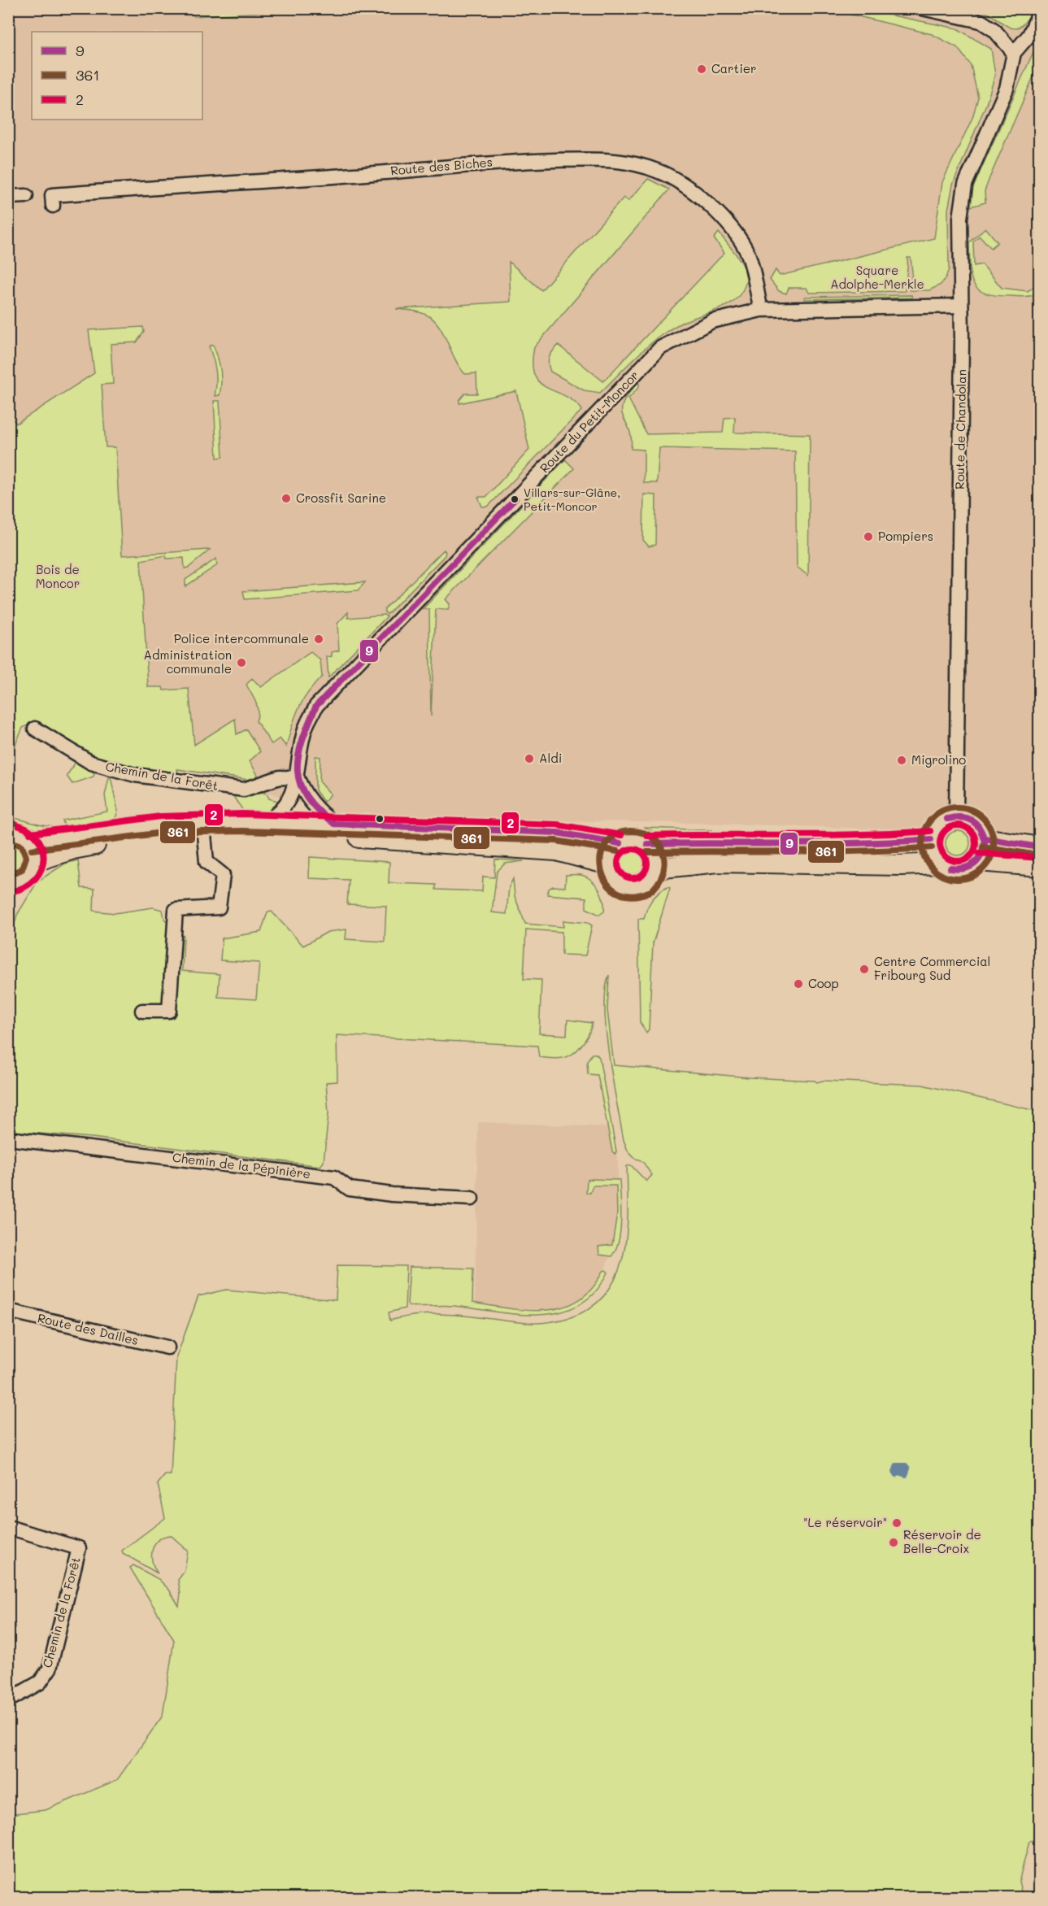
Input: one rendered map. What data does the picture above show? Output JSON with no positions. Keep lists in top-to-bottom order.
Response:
{
  "streets": {
    "street": [
      "Route des Biches",
      "Route du Petit-Moncor",
      "Route de Chandolan",
      "Chemin de la Forêt",
      "Chemin de la Pépinière",
      "Route des Dailles"
    ]
  },
  "crossings": [
    ["Route des Biches", "Route du Petit-Moncor"],
    ["Route du Petit-Moncor", "Route de Chandolan"],
    ["Route du Petit-Moncor", "Chemin de la Forêt"]
  ],
  "parks": ["Square Adolphe-Merkle", "Bois de Moncor"],
  "places": [
    "Cartier",
    "Crossfit Sarine",
    "Villars-sur-Glâne, Petit-Moncor",
    "Pompiers",
    "Police intercommunale",
    "Administration communale",
    "Aldi",
    "Migrolino",
    "Centre Commercial Fribourg Sud",
    "Coop",
    "\"Le réservoir\"",
    "Réservoir de Belle-Croix"
  ],
  "lines": ["transit line 9", "transit line 361", "transit line 2"],
  "legend": ["9", "361", "2"]
}
